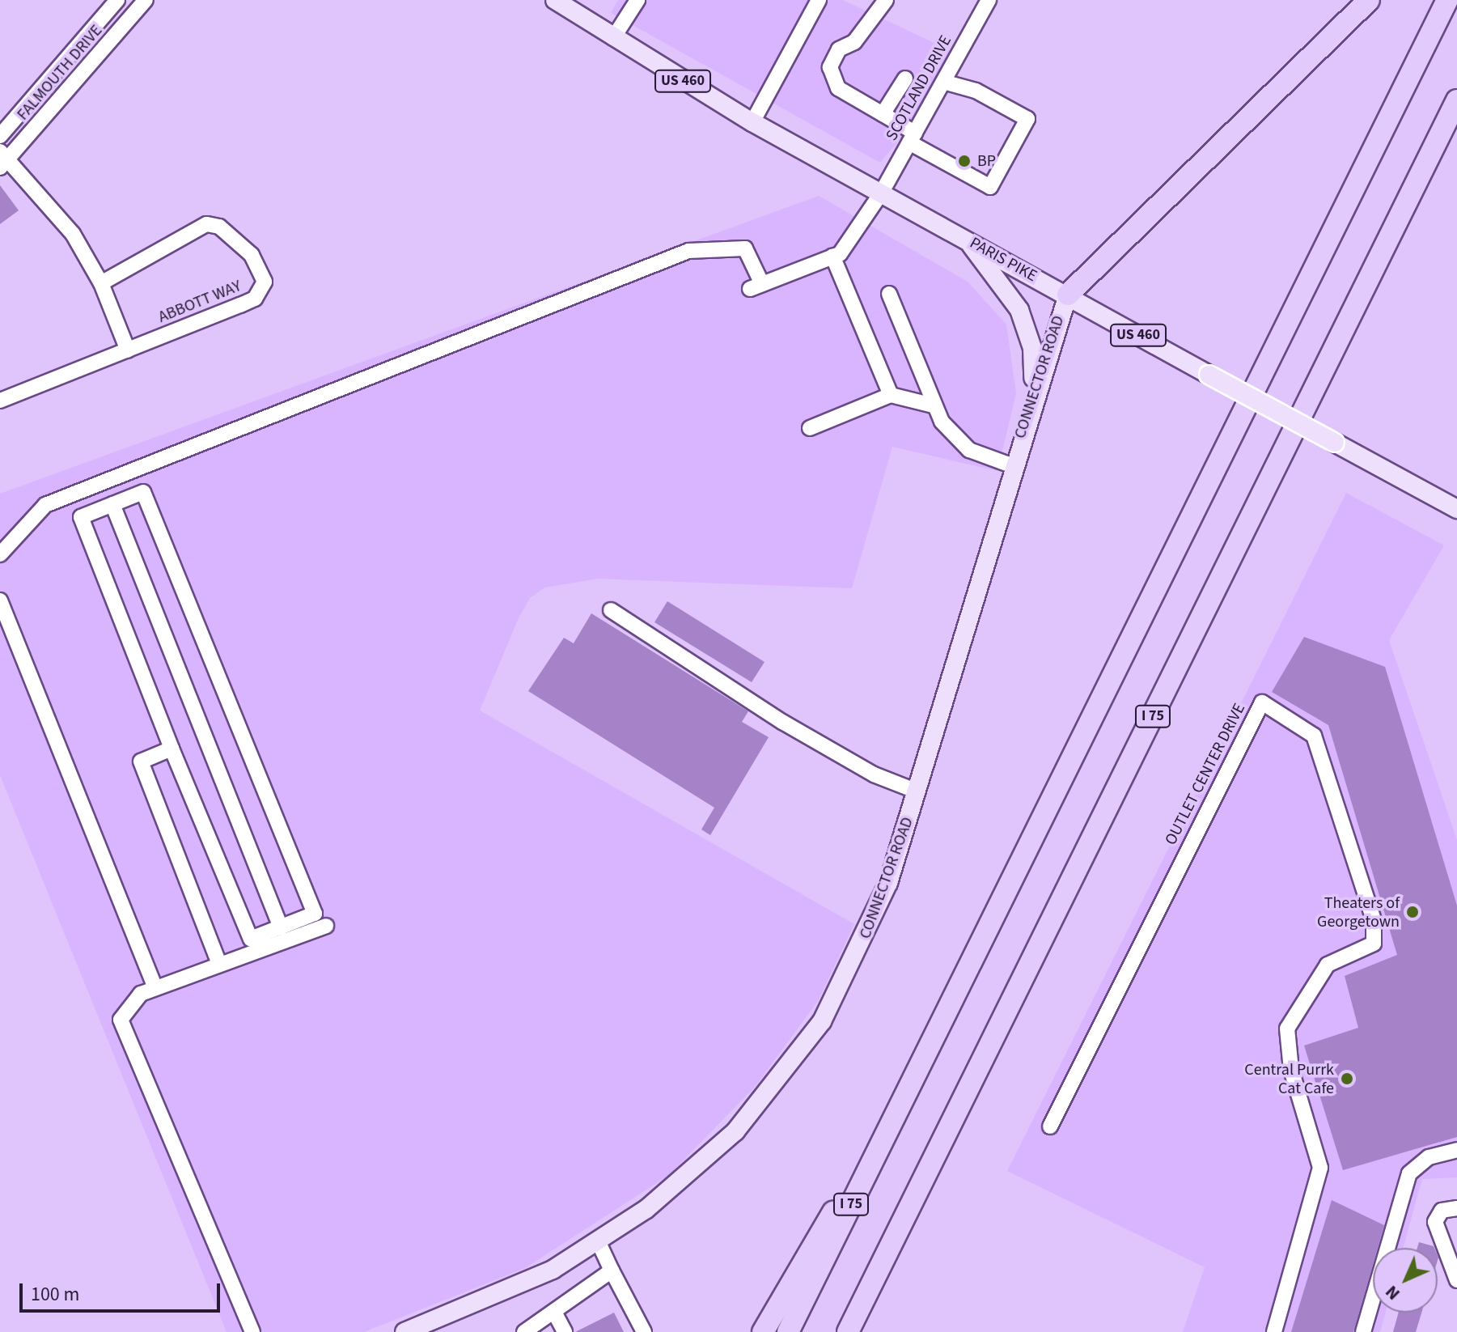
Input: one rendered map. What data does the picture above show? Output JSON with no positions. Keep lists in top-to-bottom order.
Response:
{
  "streets": {
    "highway": ["I 75"],
    "main road": ["US 460", "PARIS PIKE", "CONNECTOR ROAD"],
    "street": [
      "FALMOUTH DRIVE",
      "SCOTLAND DRIVE",
      "ABBOTT WAY",
      "OUTLET CENTER DRIVE"
    ]
  },
  "crossings": [
    ["SCOTLAND DRIVE", "PARIS PIKE"],
    ["PARIS PIKE", "CONNECTOR ROAD"]
  ],
  "places": ["BP", "Theaters of Georgetown", "Central Purrk Cat Cafe"],
  "scale_bar": "100 m",
  "north": "bottom left"
}
